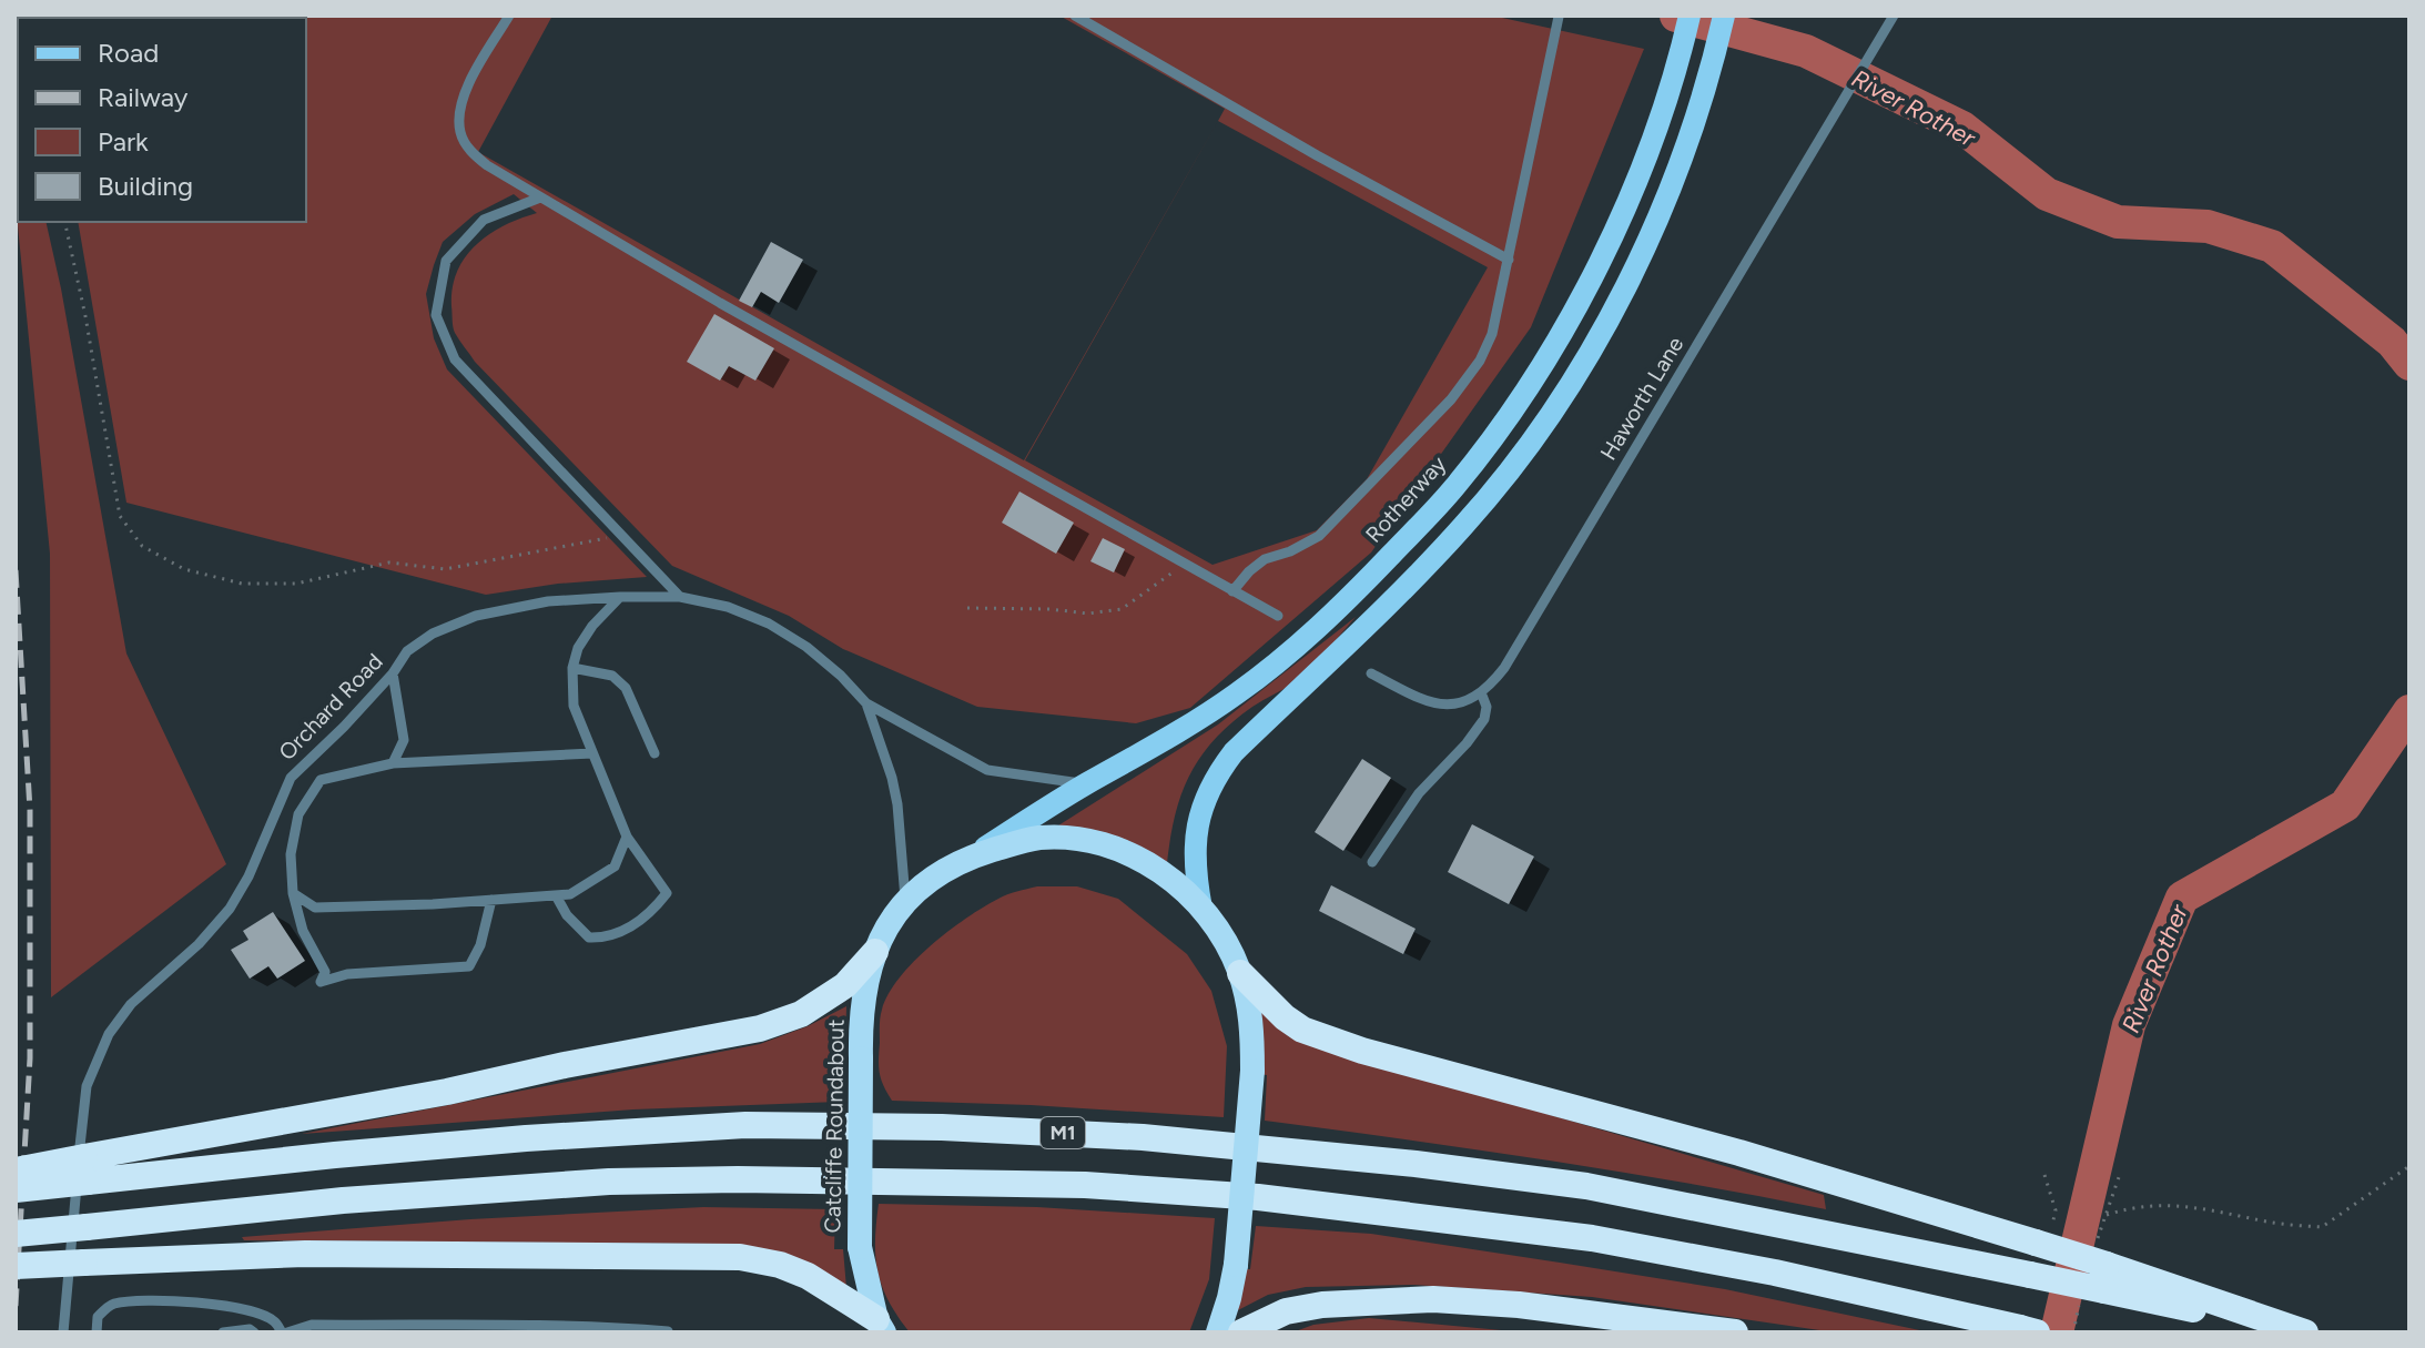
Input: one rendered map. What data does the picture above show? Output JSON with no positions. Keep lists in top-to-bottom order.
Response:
{
  "streets": {
    "highway": ["Catcliffe Roundabout", "M1"],
    "main road": ["Rotherway"],
    "lane": ["Haworth Lane", "Orchard Road"]
  },
  "crossings": [
    ["Rotherway", "Orchard Road"],
    ["Rotherway", "Catcliffe Roundabout"],
    ["Orchard Road", "Catcliffe Roundabout"]
  ],
  "water": ["River Rother"],
  "legend": [
    "Road",
    "Railway",
    "Park",
    "Building"
  ]
}
